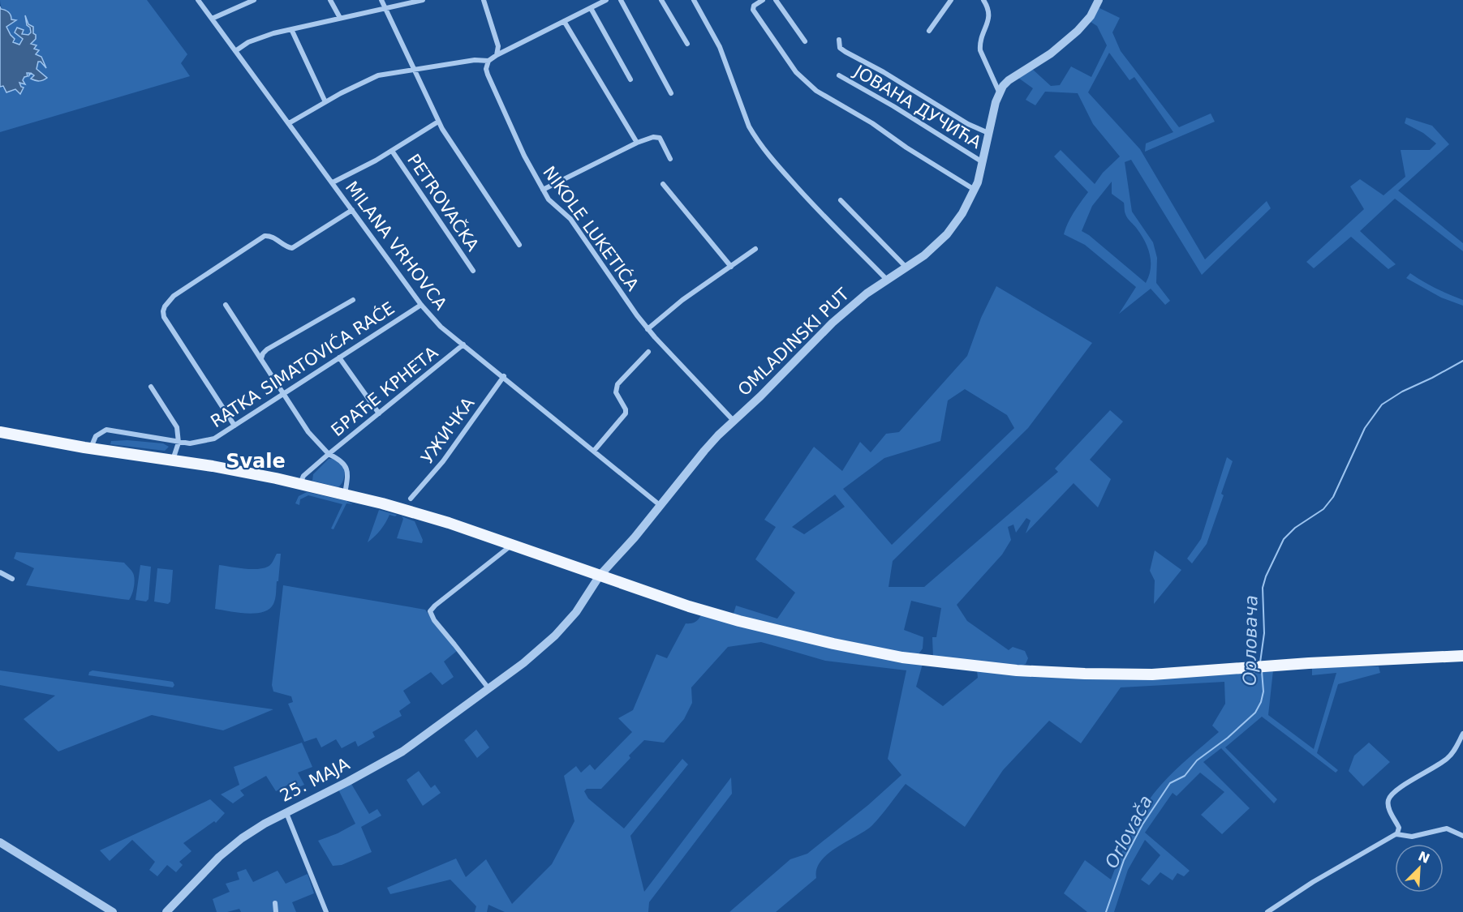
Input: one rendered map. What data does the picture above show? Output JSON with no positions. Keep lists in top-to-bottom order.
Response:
{
  "streets": {
    "street": [
      "ЈОВАНА ДУЧИЋА",
      "PETROVAČKA",
      "NIKOLE LUKETIĆA",
      "MILANA VRHOVCA",
      "OMLADINSKI PUT",
      "RATKA SIMATOVIĆA RAĆE",
      "БРАЋЕ КРНЕТА",
      "УЖИЧКА",
      "25. МАЈА"
    ]
  },
  "crossings": [
    ["ЈОВАНА ДУЧИЋА", "OMLADINSKI PUT"],
    ["NIKOLE LUKETIĆA", "OMLADINSKI PUT"],
    ["MILANA VRHOVCA", "OMLADINSKI PUT"],
    ["MILANA VRHOVCA", "RATKA SIMATOVIĆA RAĆE"],
    ["MILANA VRHOVCA", "БРАЋЕ КРНЕТА"],
    ["MILANA VRHOVCA", "УЖИЧКА"],
    ["OMLADINSKI PUT", "25. МАЈА"],
    ["RATKA SIMATOVIĆA RAĆE", "БРАЋЕ КРНЕТА"]
  ],
  "districts": ["Svale"],
  "water": ["Орловача", "Orlovača"],
  "north": "top right"
}
